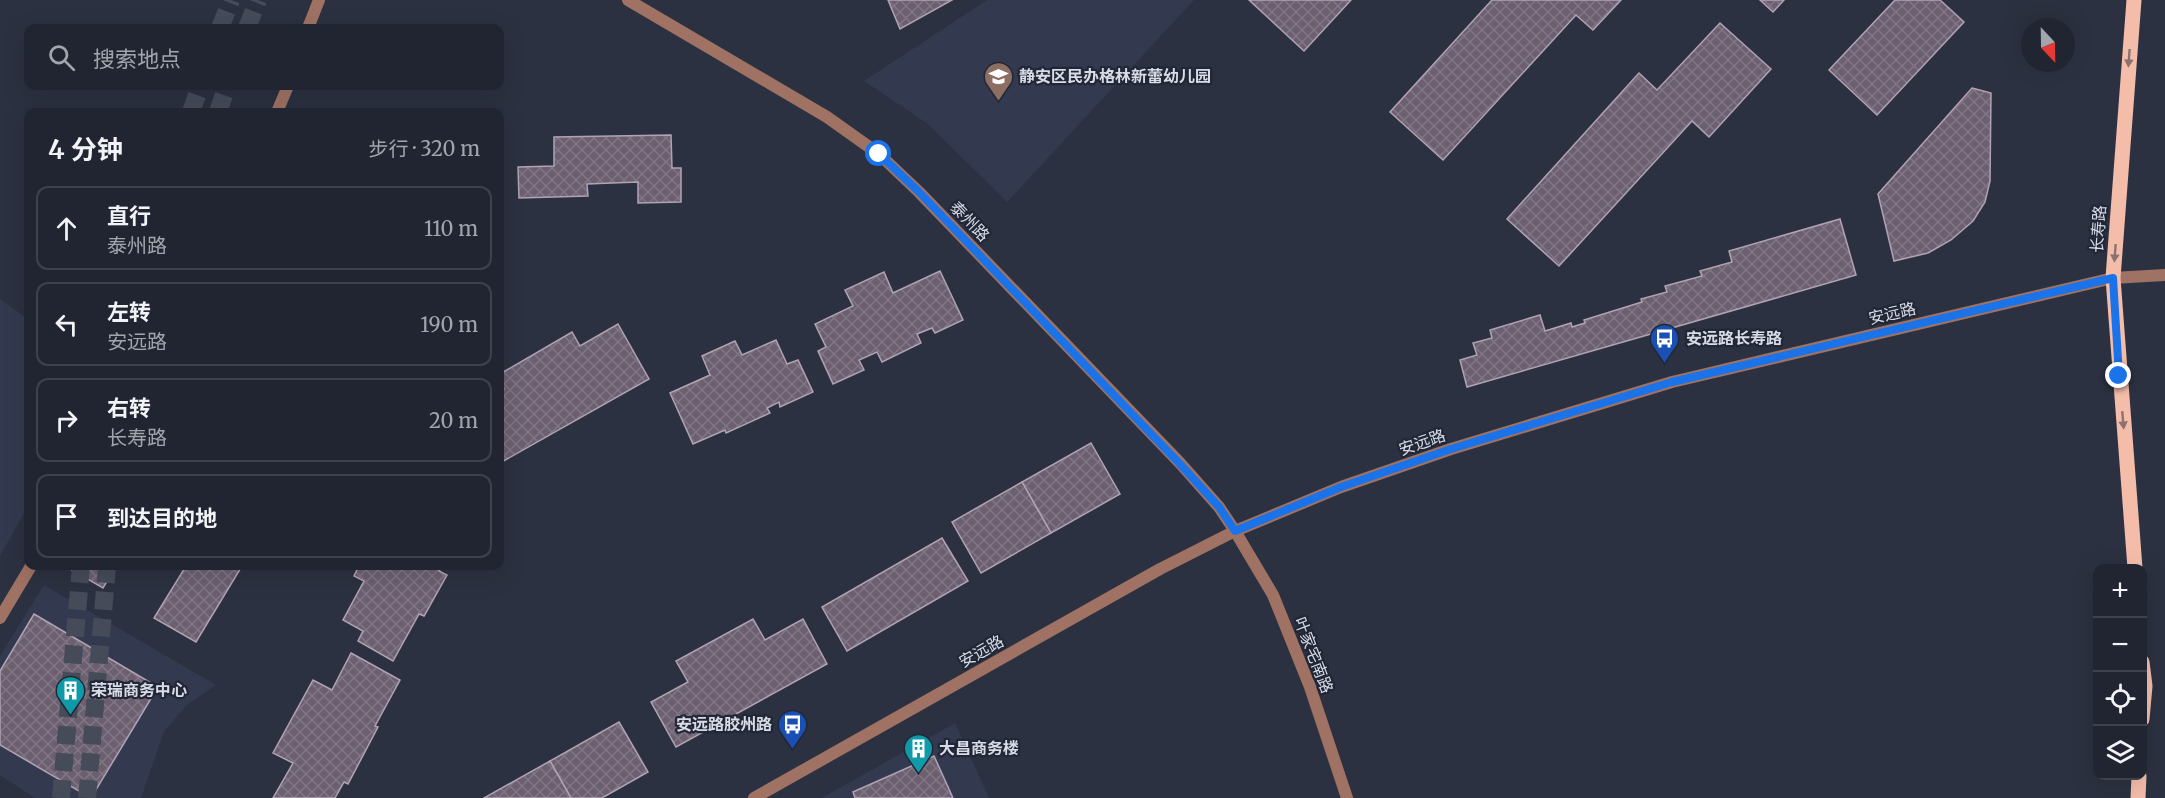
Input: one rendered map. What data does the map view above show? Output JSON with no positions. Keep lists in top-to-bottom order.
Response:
{
  "streets": {
    "main road": ["长寿路"],
    "street": ["泰州路", "安远路", "叶家宅南路"]
  },
  "crossings": [
    ["泰州路", "安远路"],
    ["泰州路", "叶家宅南路"],
    ["长寿路", "安远路"],
    ["安远路", "叶家宅南路"]
  ],
  "one_way": ["长寿路"],
  "places": {
    "school or university": ["静安区民办格林新蕾幼儿园"],
    "bus stop": ["安远路长寿路", "安远路胶州路"],
    "building": ["荣瑞商务中心", "大昌商务楼"]
  },
  "north": "bottom",
  "page": {
    "search": "搜索地点",
    "heading": ["4 分钟", "步行 · 320 m"],
    "list": [
      ["直行", "泰州路", "110 m"],
      ["左转", "安远路", "190 m"],
      ["右转", "长寿路", "20 m"],
      "到达目的地"
    ],
    "map_buttons": ["+", "−"]
  }
}
